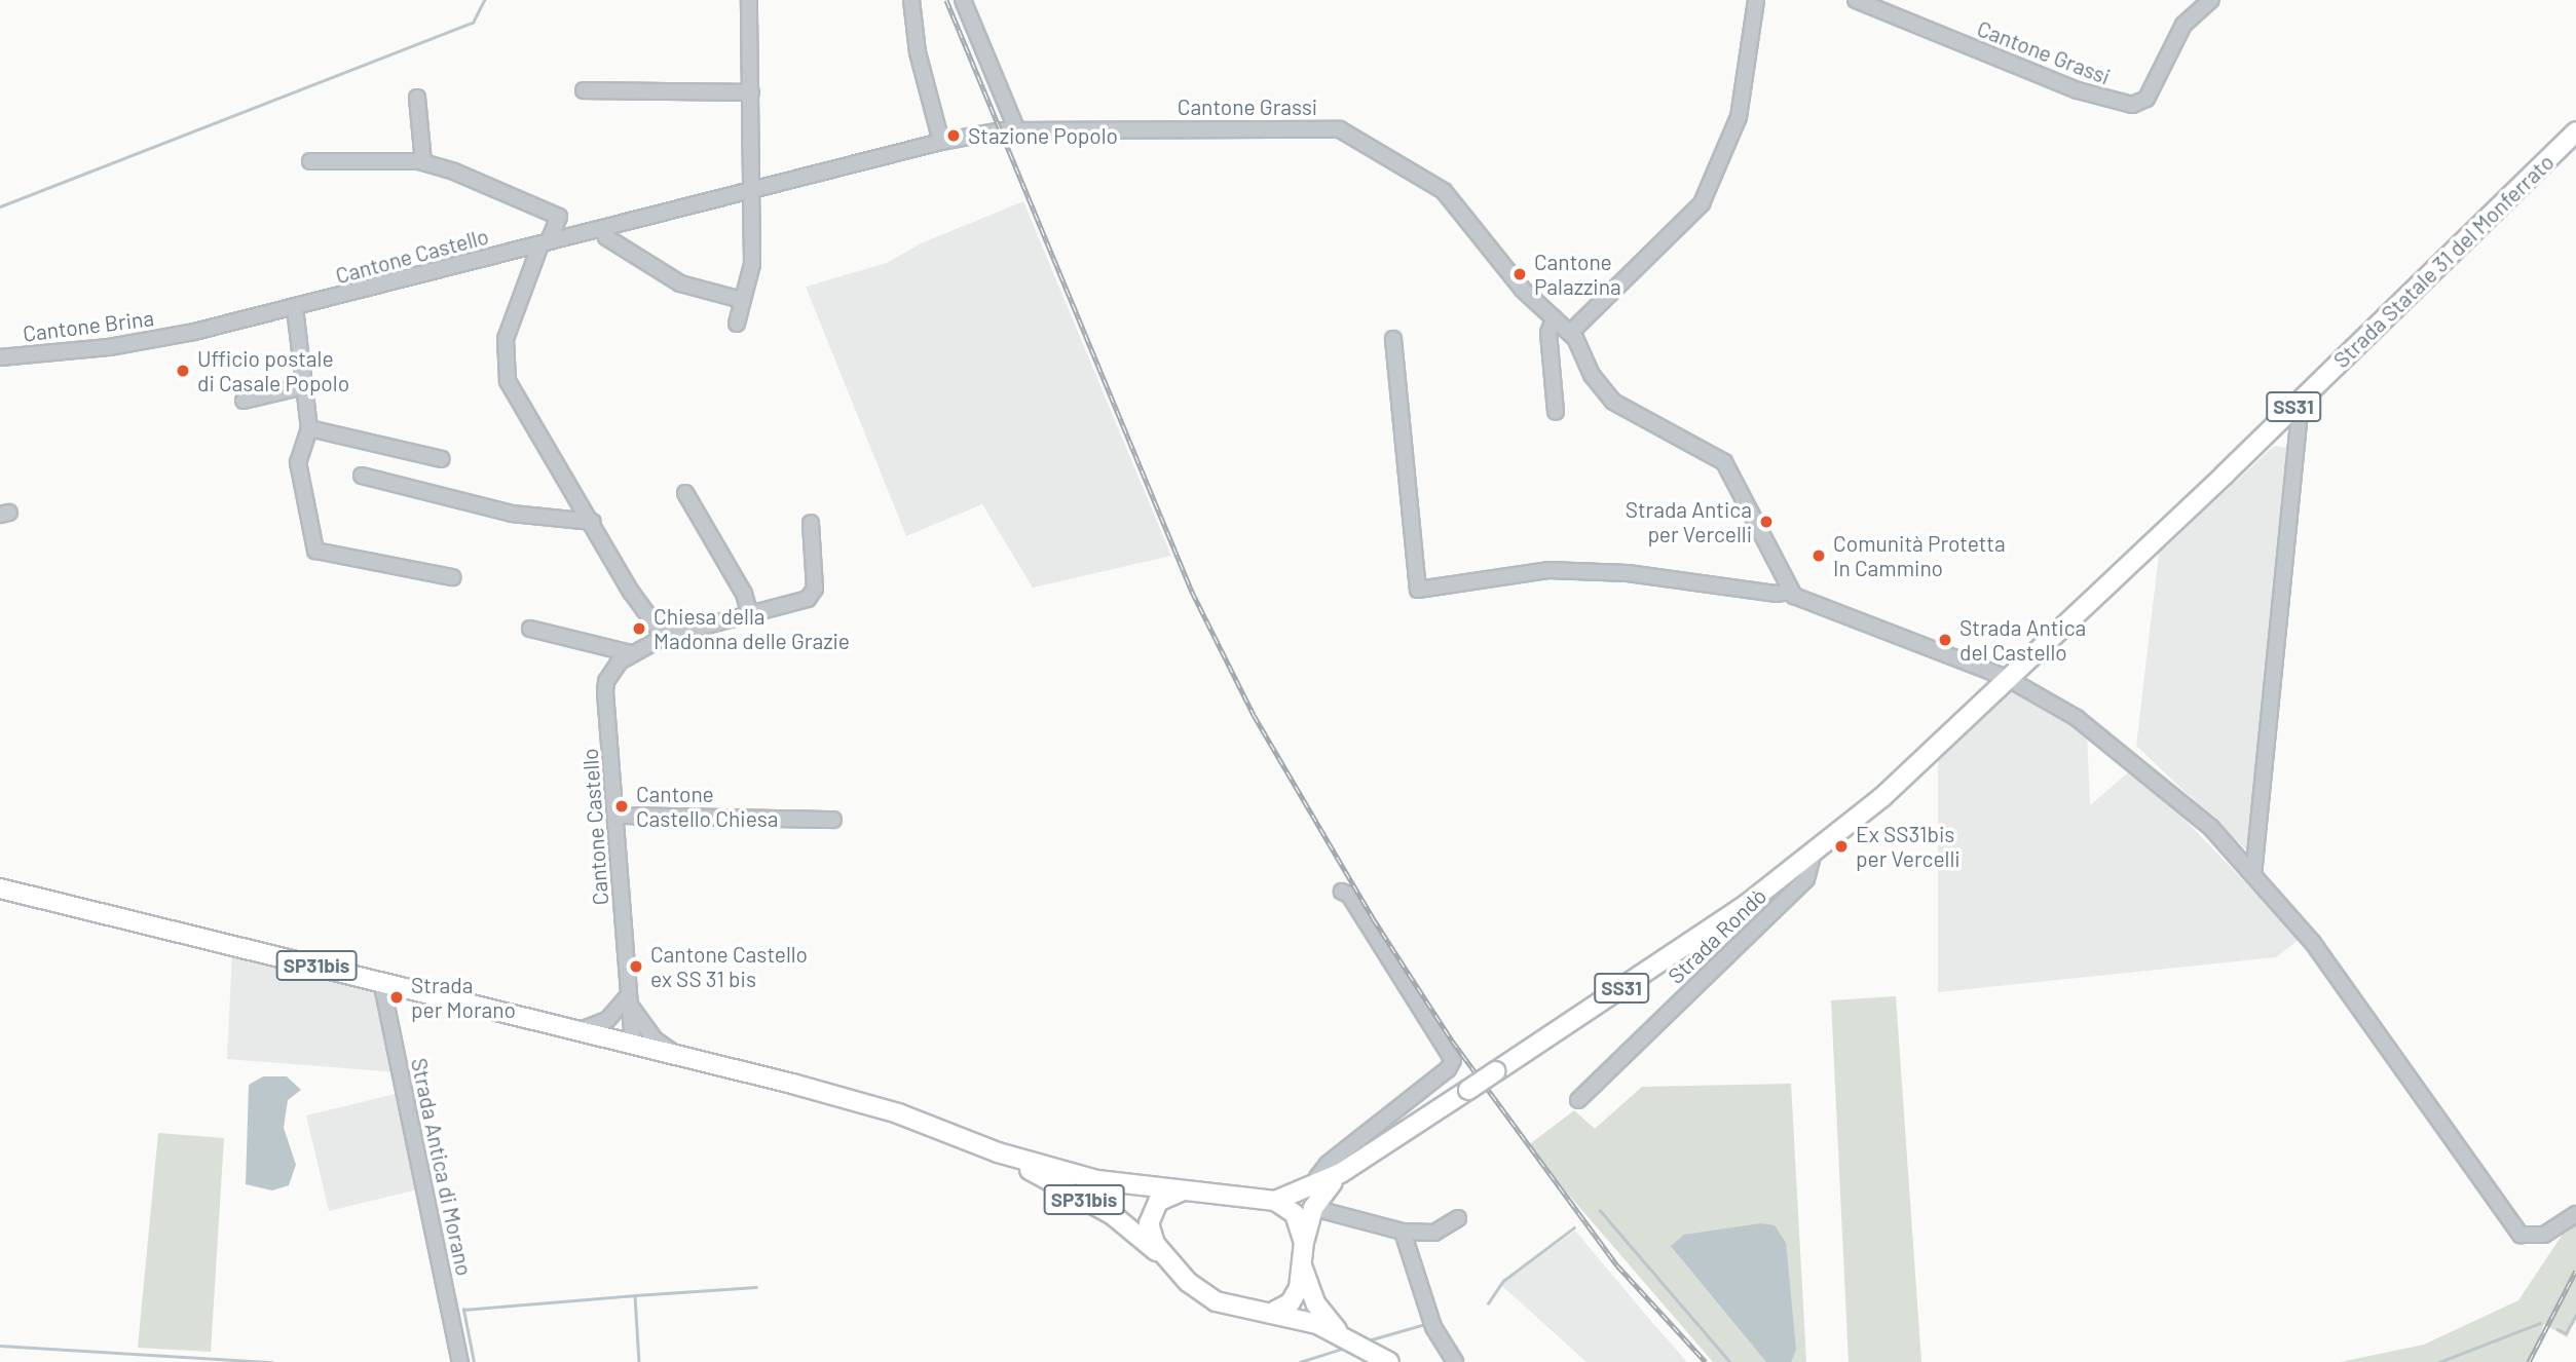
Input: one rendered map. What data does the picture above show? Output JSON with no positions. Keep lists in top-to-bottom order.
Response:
{
  "streets": {
    "main road": ["Strada Statale 31 del Monferrato", "SS31", "SP31bis"],
    "street": [
      "Cantone Grassi",
      "Cantone Castello",
      "Cantone Brina",
      "Strada Rondò",
      "Strada Antica di Morano"
    ]
  },
  "crossings": [
    ["Cantone Grassi", "Cantone Castello"],
    ["Cantone Castello", "Cantone Brina"],
    ["Cantone Castello", "SP31bis"],
    ["Strada Statale 31 del Monferrato", "Strada Rondò"],
    ["Strada Statale 31 del Monferrato", "SP31bis"],
    ["SP31bis", "Strada Antica di Morano"]
  ],
  "places": [
    "Stazione Popolo",
    "Cantone Palazzina",
    "Ufficio postale di Casale Popolo",
    "Strada Antica per Vercelli",
    "Comunità Protetta In Cammino",
    "Chiesa della Madonna delle Grazie",
    "Strada Antica del Castello",
    "Cantone Castello Chiesa",
    "Ex SS31bis per Vercelli",
    "Cantone Castello ex SS 31 bis",
    "Strada per Morano"
  ]
}
